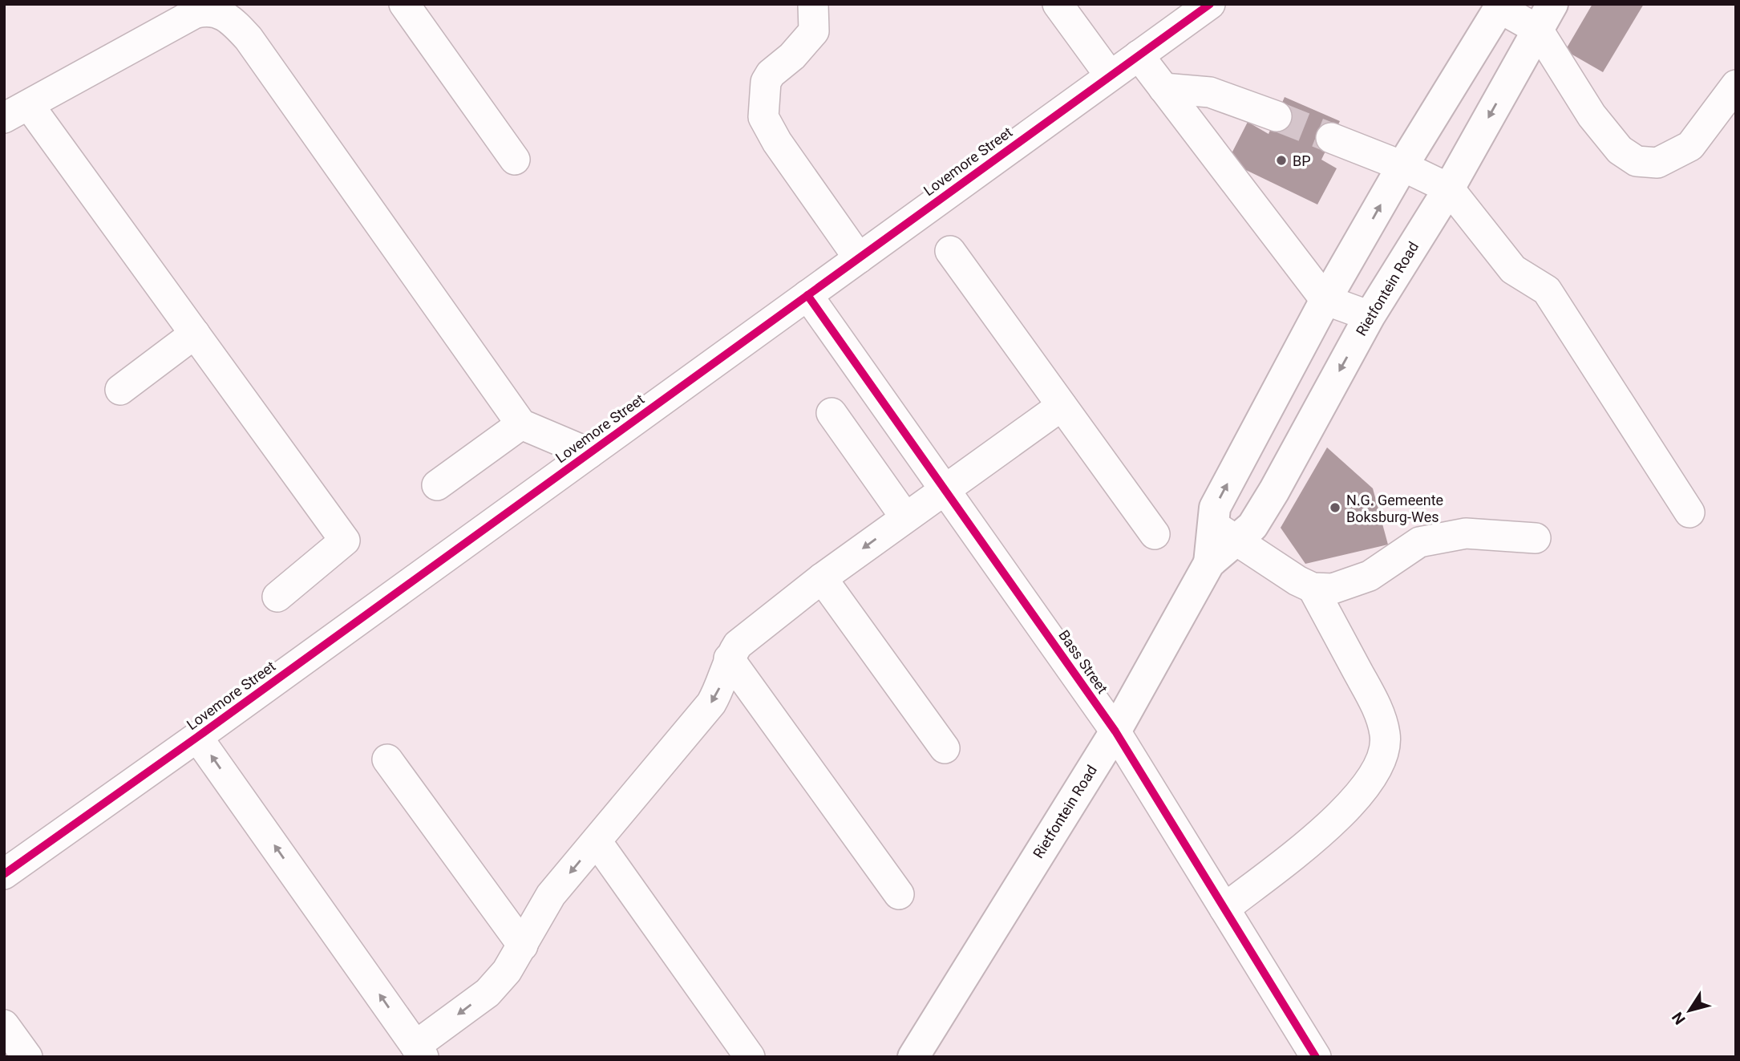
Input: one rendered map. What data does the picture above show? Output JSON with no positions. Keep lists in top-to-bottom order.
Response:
{
  "streets": {
    "main road": ["Rietfontein Road"],
    "street": ["Lovemore Street", "Bass Street"]
  },
  "crossings": [
    ["Lovemore Street", "Bass Street"],
    ["Rietfontein Road", "Bass Street"]
  ],
  "places": ["BP", "N.G. Gemeente Boksburg-Wes"],
  "north": "bottom left"
}
